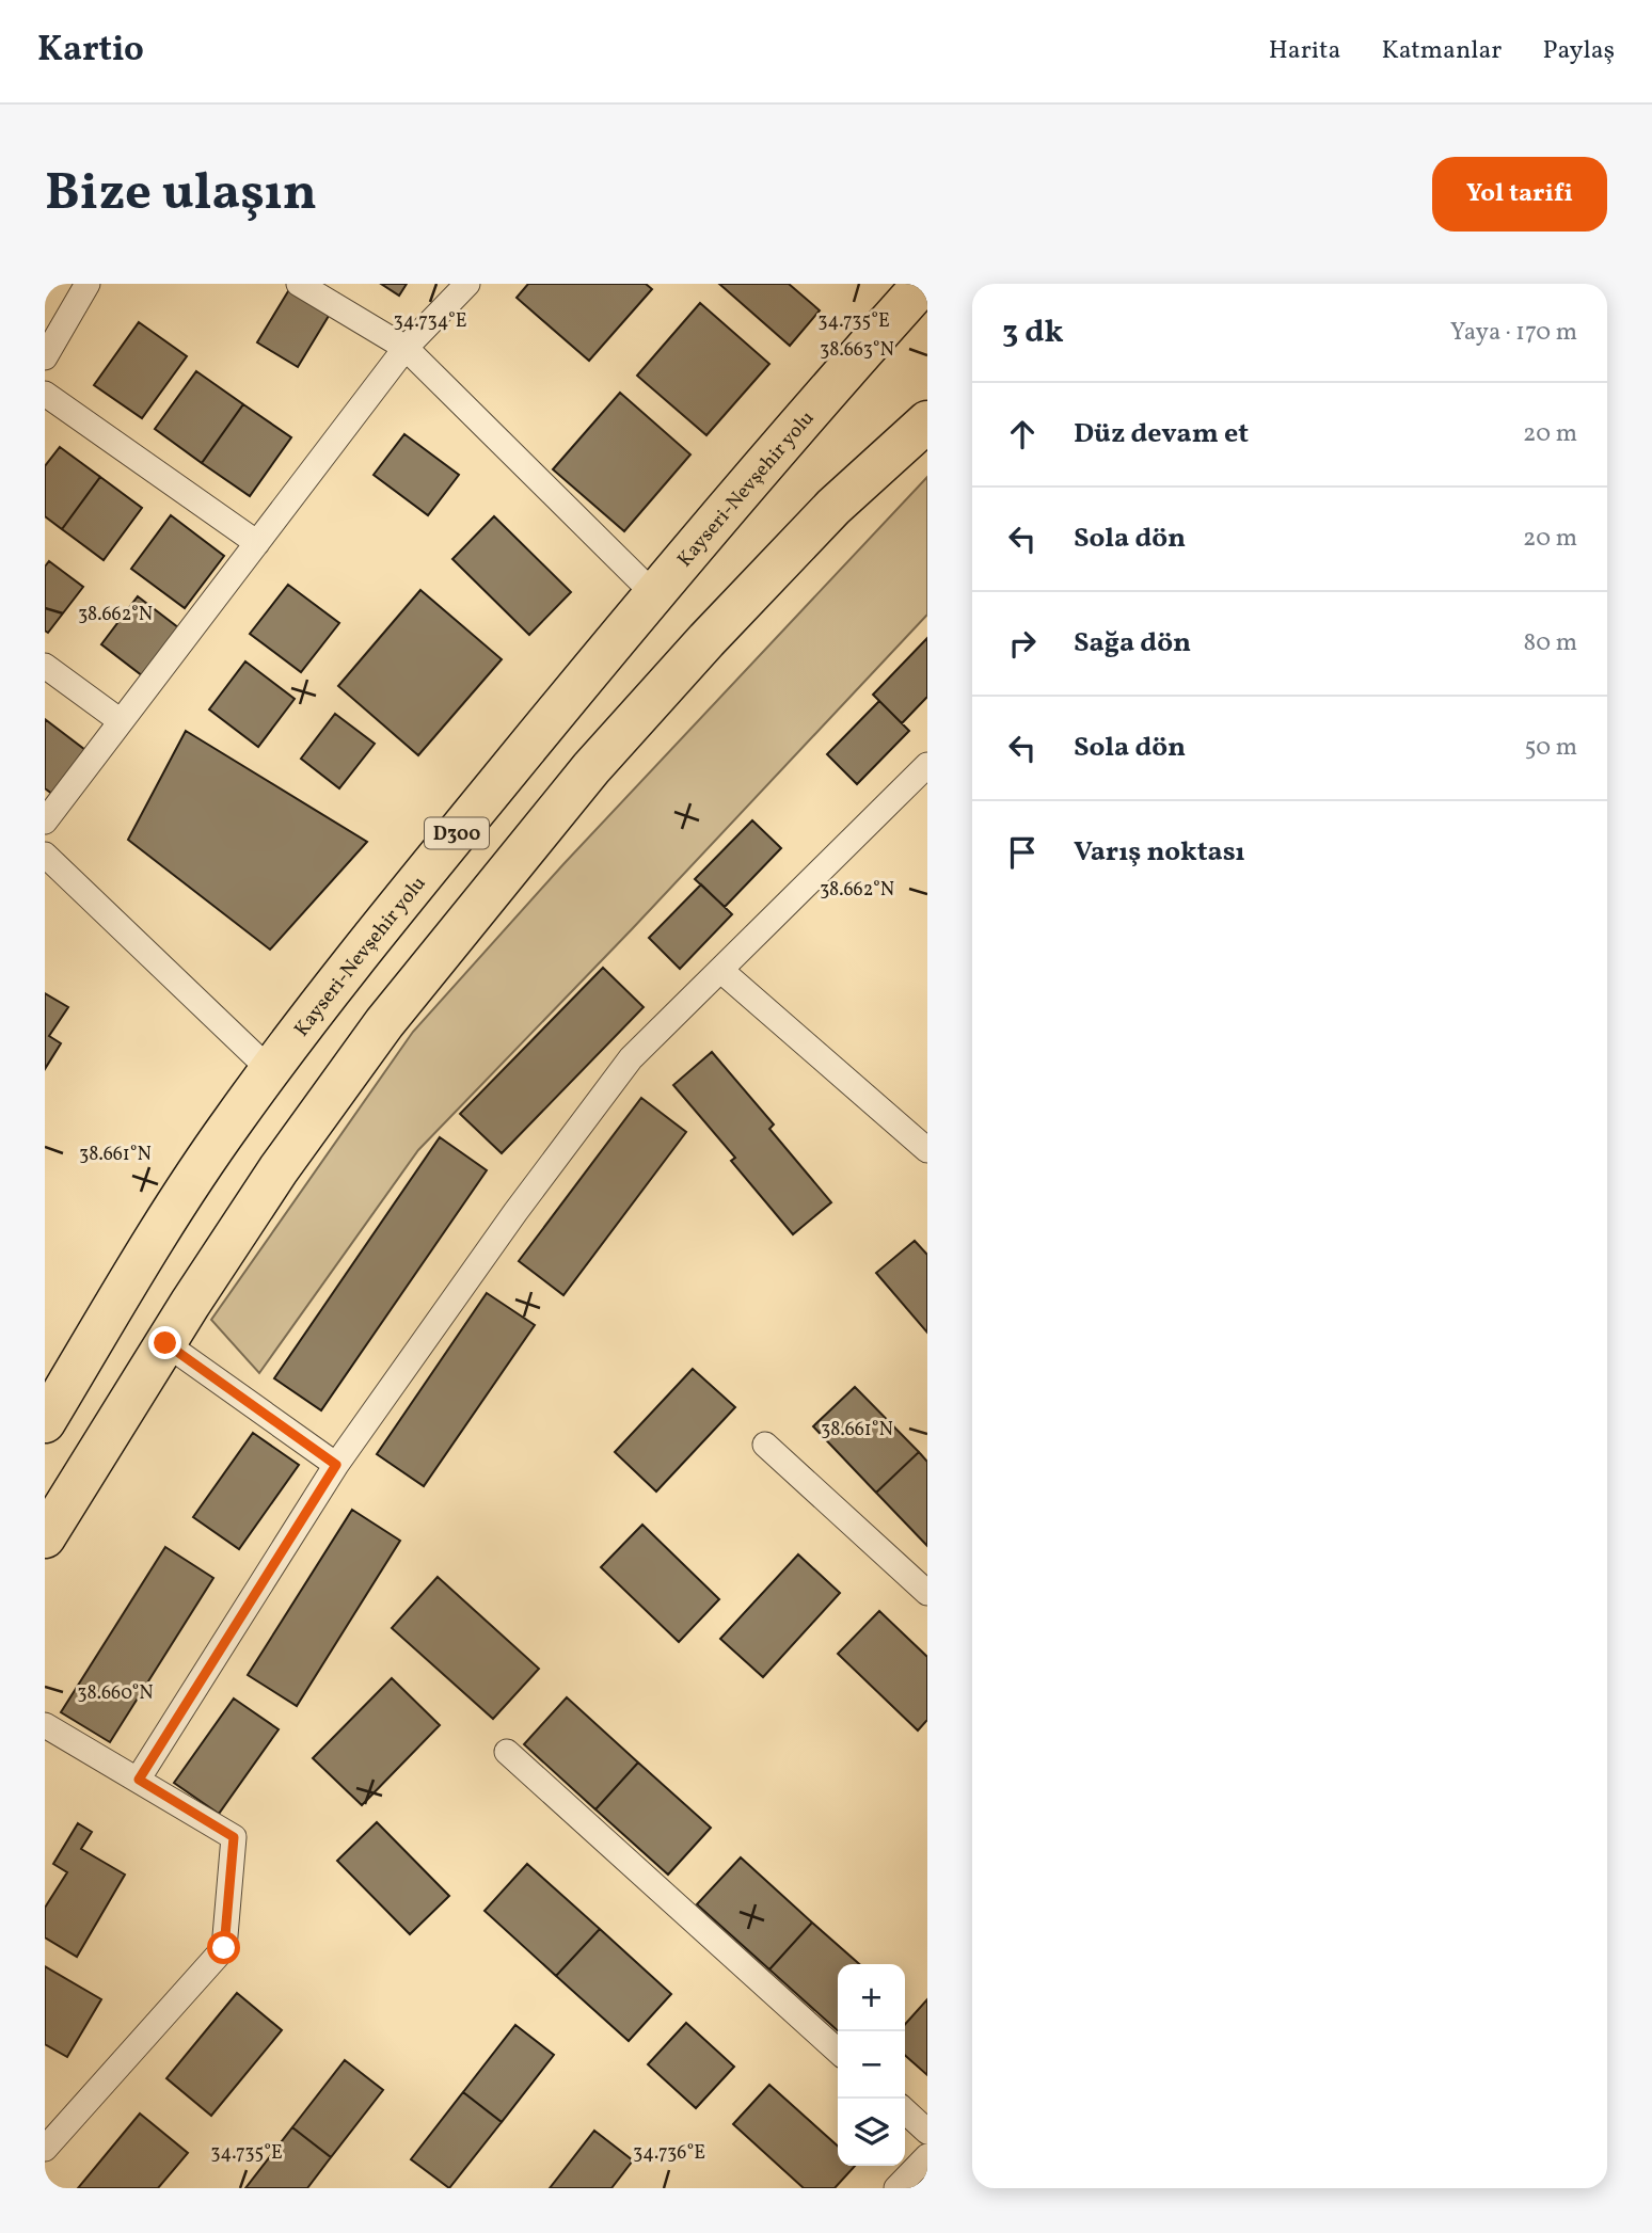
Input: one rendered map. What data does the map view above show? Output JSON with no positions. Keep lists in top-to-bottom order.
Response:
{
  "streets": {
    "highway": ["Kayseri-Nevşehir yolu", "D300"]
  },
  "page": {
    "header": "Kartio",
    "nav": ["Harita", "Katmanlar", "Paylaş"],
    "buttons": "Yol tarifi",
    "title": "Bize ulaşın",
    "heading": ["3 dk", "Yaya · 170 m"],
    "list": [
      ["Düz devam et", "20 m"],
      ["Sola dön", "20 m"],
      ["Sağa dön", "80 m"],
      ["Sola dön", "50 m"],
      "Varış noktası"
    ],
    "map_buttons": ["+", "−"]
  },
  "coordinates": [
    "34.734°E",
    "34.735°E",
    "38.663°N",
    "38.662°N",
    "38.661°N",
    "38.660°N",
    "34.736°E"
  ]
}
